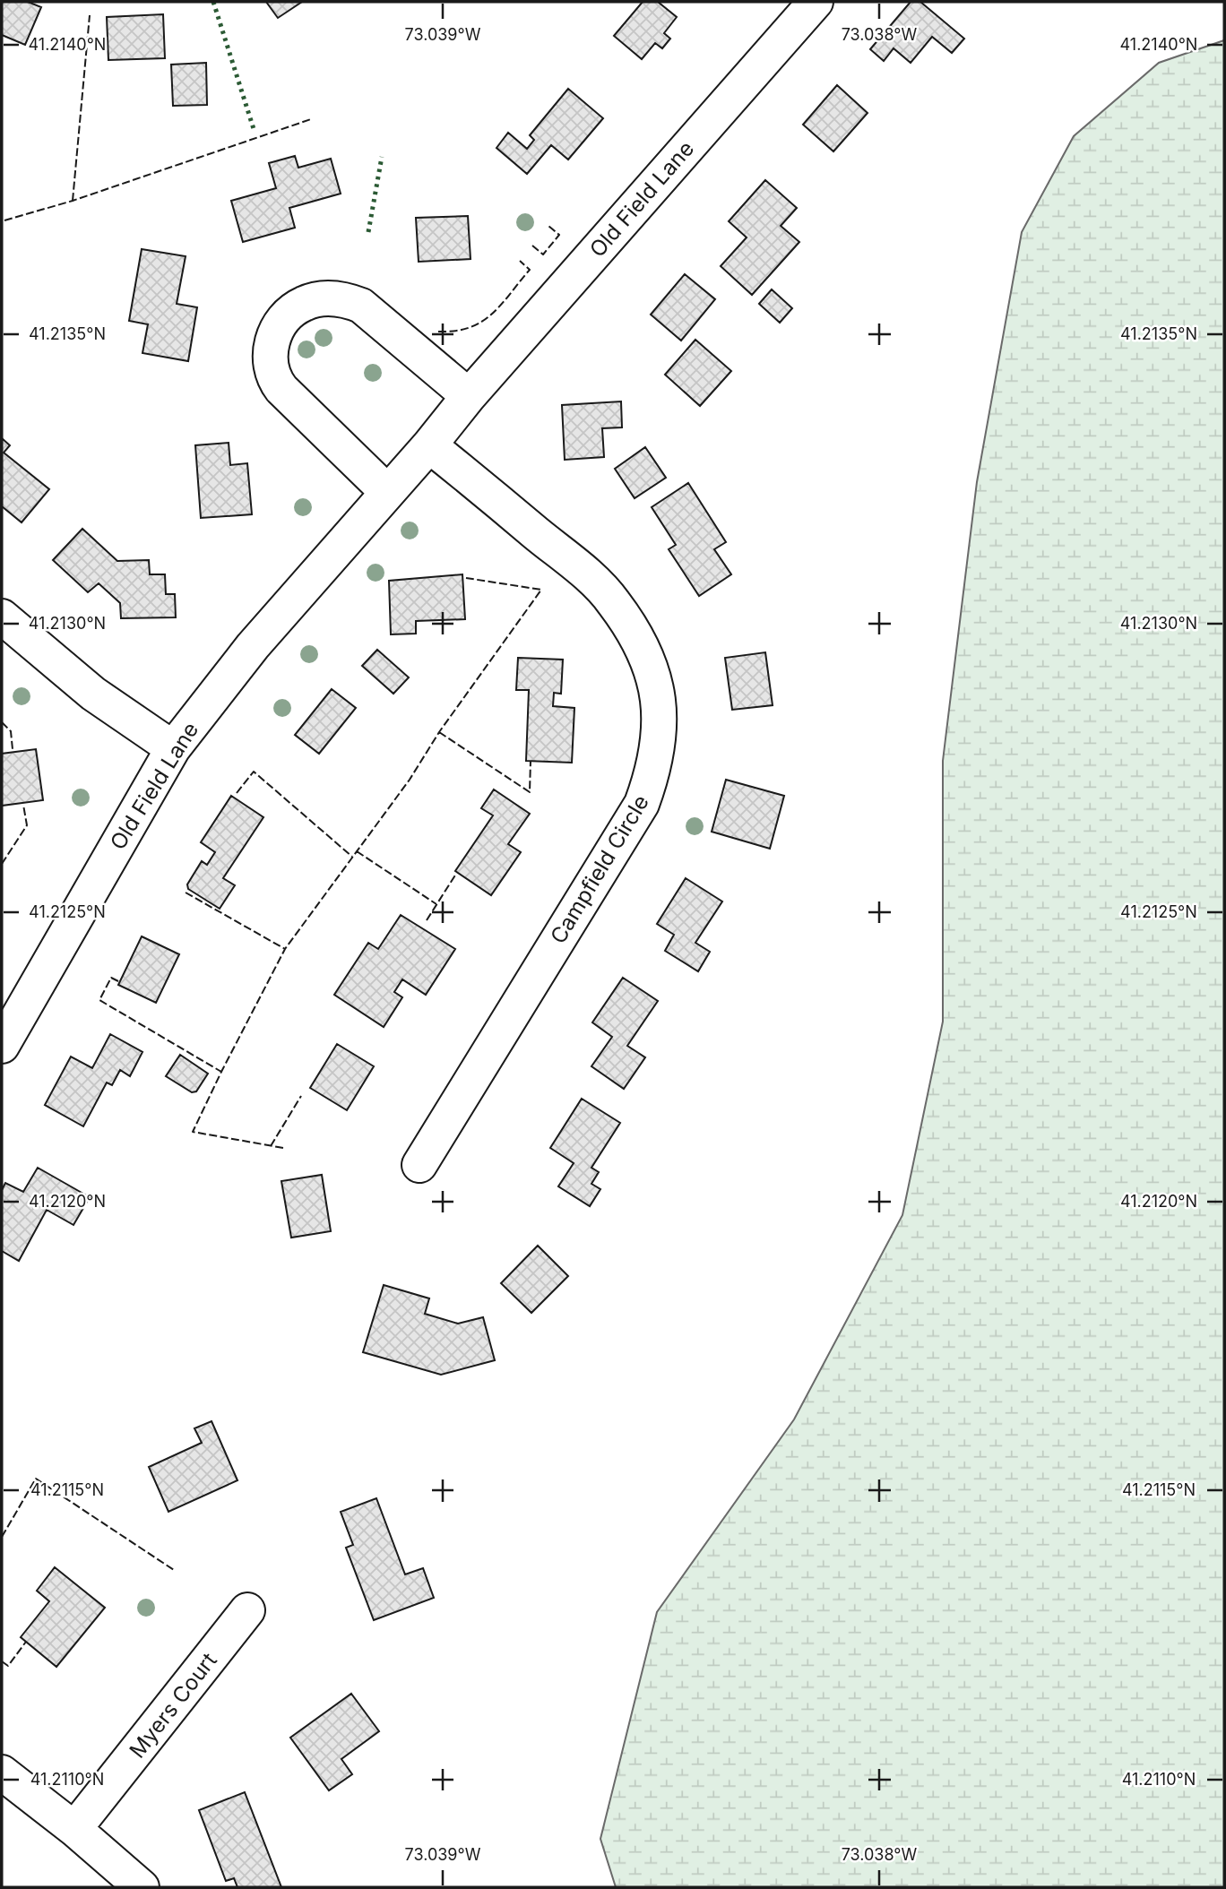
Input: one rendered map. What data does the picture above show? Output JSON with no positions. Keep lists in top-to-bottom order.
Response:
{
  "streets": {
    "street": ["Old Field Lane", "Campfield Circle", "Myers Court"]
  },
  "crossings": [
    ["Old Field Lane", "Campfield Circle"]
  ],
  "coordinates": [
    "73.039°W",
    "73.038°W",
    "41.2140°N",
    "41.2135°N",
    "41.2130°N",
    "41.2125°N",
    "41.2120°N",
    "41.2115°N",
    "41.2110°N"
  ]
}
